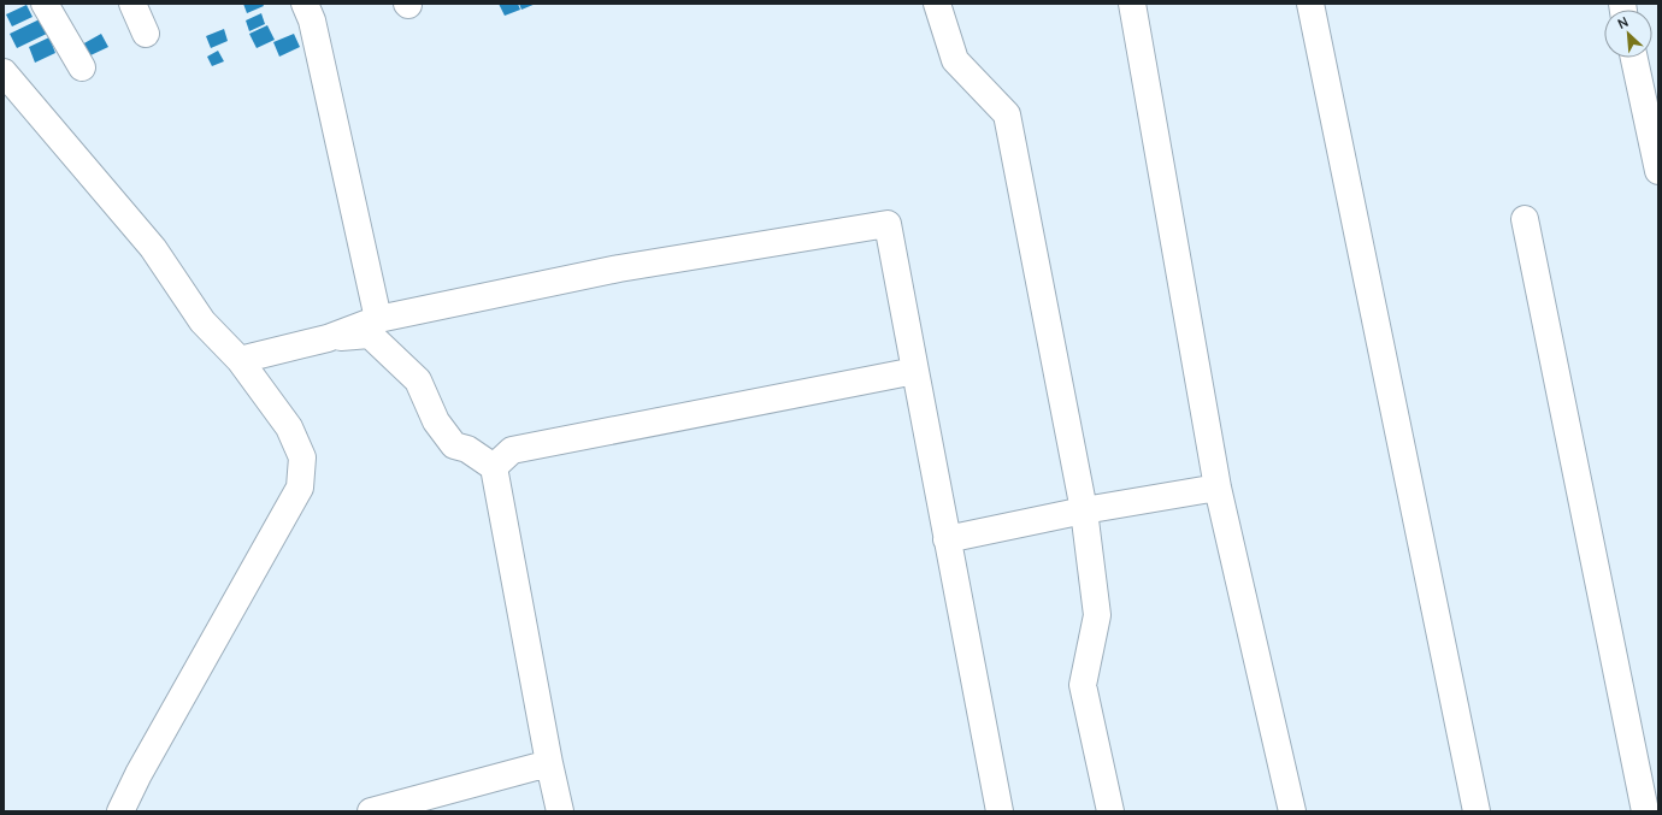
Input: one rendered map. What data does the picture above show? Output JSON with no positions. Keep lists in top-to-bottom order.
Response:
{
  "north": "top left"
}
